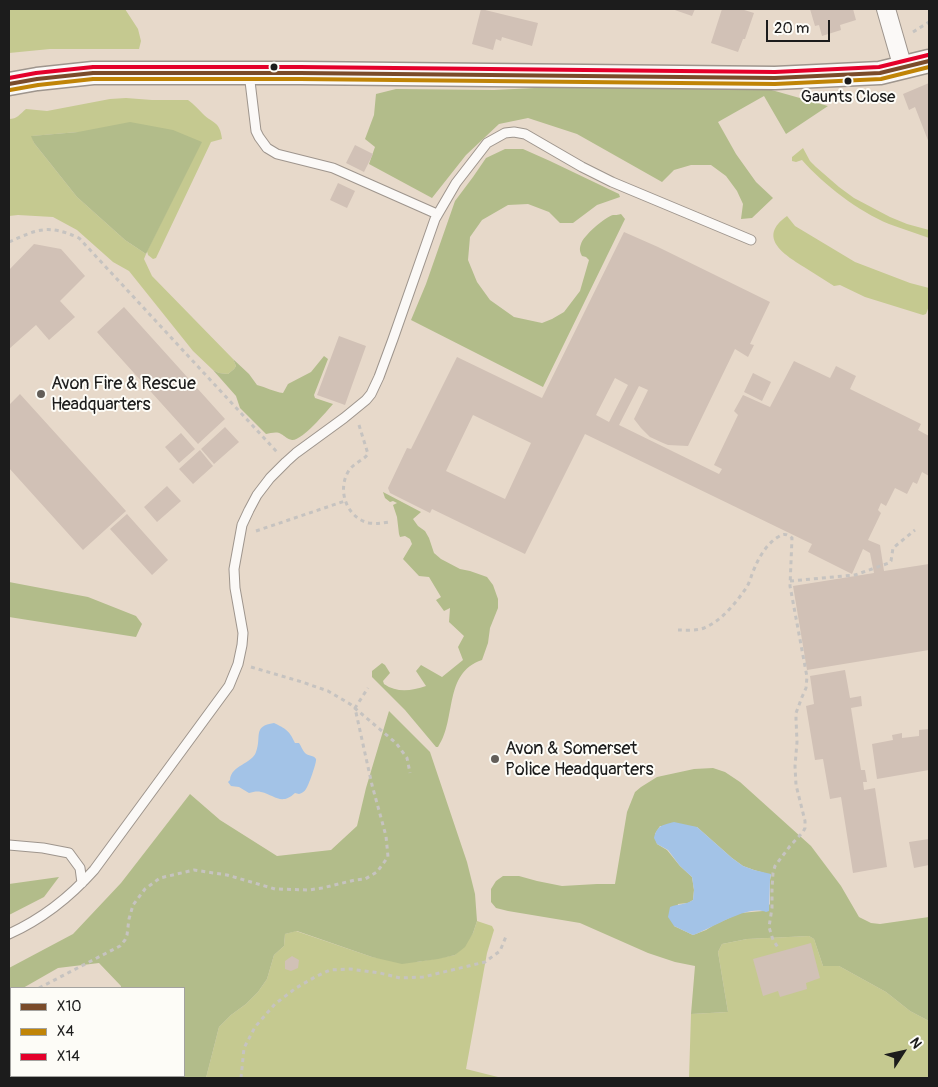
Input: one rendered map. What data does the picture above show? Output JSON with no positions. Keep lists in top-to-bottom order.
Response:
{
  "places": ["Gaunts Close", "Avon Fire & Rescue Headquarters", "Avon & Somerset Police Headquarters"],
  "lines": ["transit line X14", "transit line X10", "transit line X4"],
  "legend": ["X10", "X4", "X14"],
  "scale_bar": "20 m",
  "north": "top right"
}
